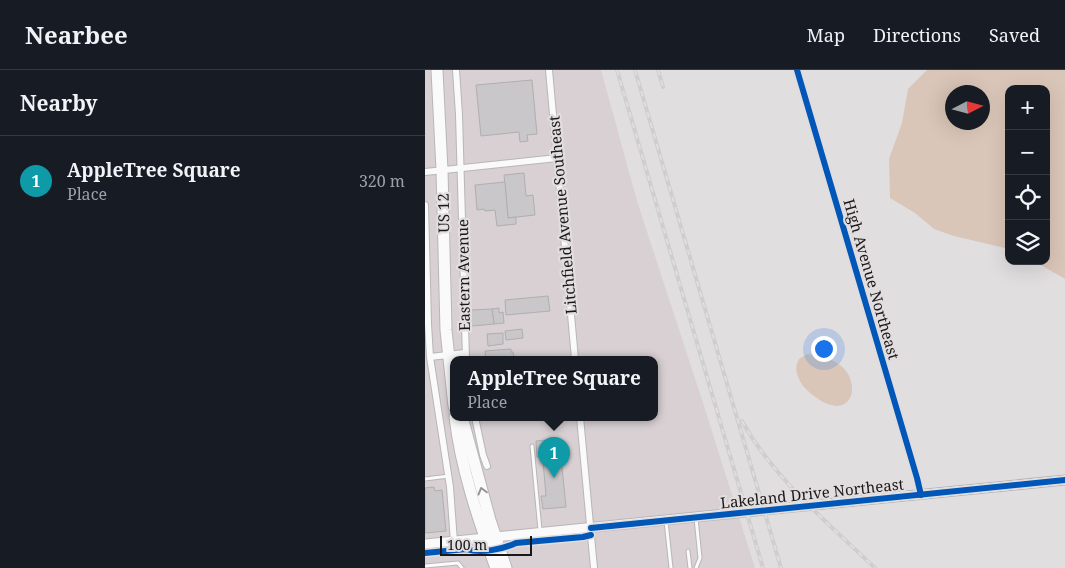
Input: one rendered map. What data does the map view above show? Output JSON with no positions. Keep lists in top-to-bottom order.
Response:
{
  "streets": {
    "highway": ["US 12"],
    "main road": ["Lakeland Drive Northeast"],
    "street": ["Litchfield Avenue Southeast", "Eastern Avenue", "High Avenue Northeast"]
  },
  "crossings": [
    ["High Avenue Northeast", "Lakeland Drive Northeast"]
  ],
  "scale_bar": "100 m",
  "north": "right",
  "page": {
    "header": "Nearbee",
    "nav": ["Map", "Directions", "Saved"],
    "heading": "Nearby",
    "map_buttons": ["+", "−"],
    "list": [
      {
        "mark": "1",
        "name": "AppleTree Square",
        "note": "Place",
        "value": "320 m"
      }
    ],
    "popup": ["AppleTree Square", "Place"],
    "pins": "1",
    "scale": "100 m"
  }
}
